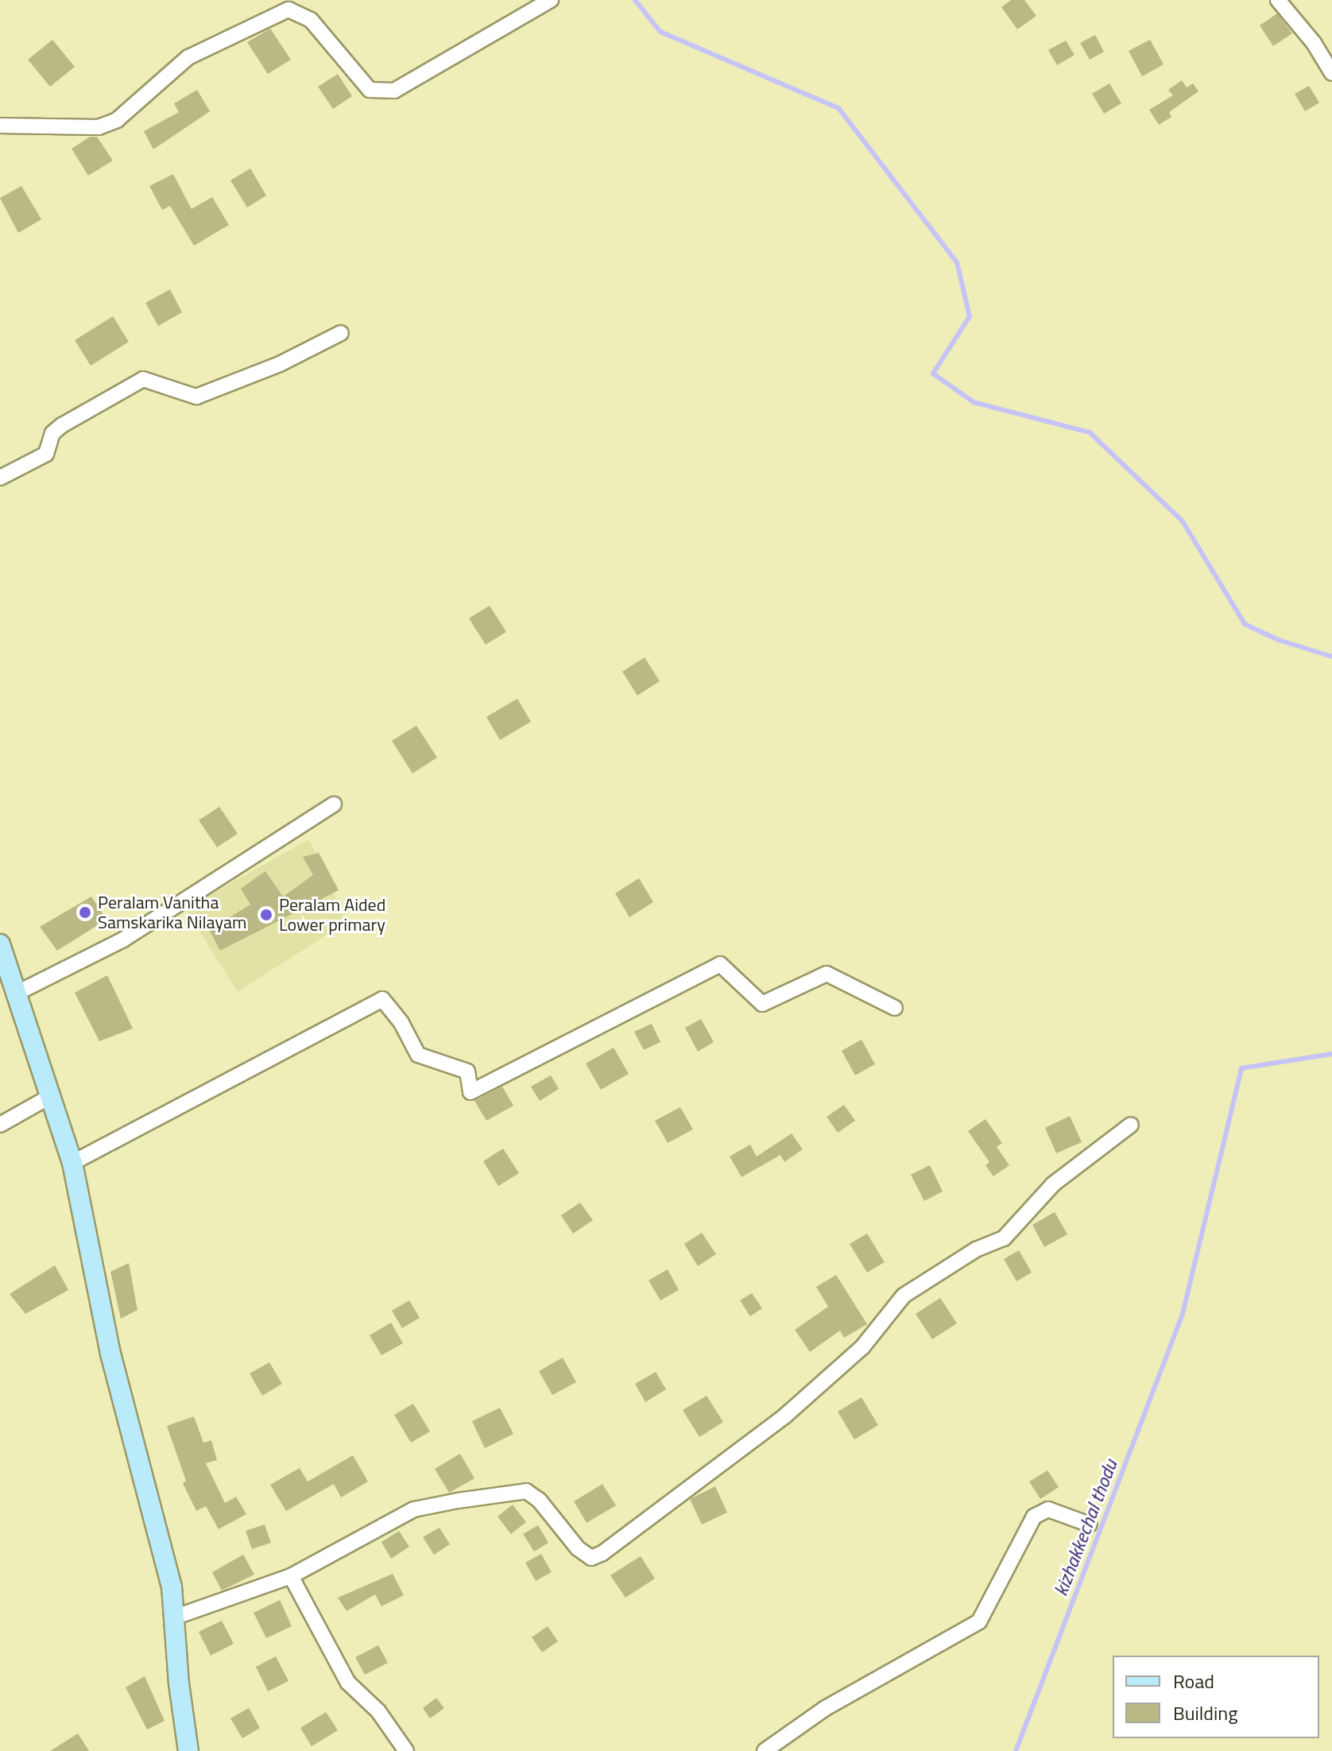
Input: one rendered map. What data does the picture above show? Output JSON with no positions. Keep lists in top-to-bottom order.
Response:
{
  "water": ["kizhakkechal thodu"],
  "places": ["Peralam Vanitha Samskarika Nilayam", "Peralam Aided Lower primary"],
  "legend": ["Road", "Building"]
}
